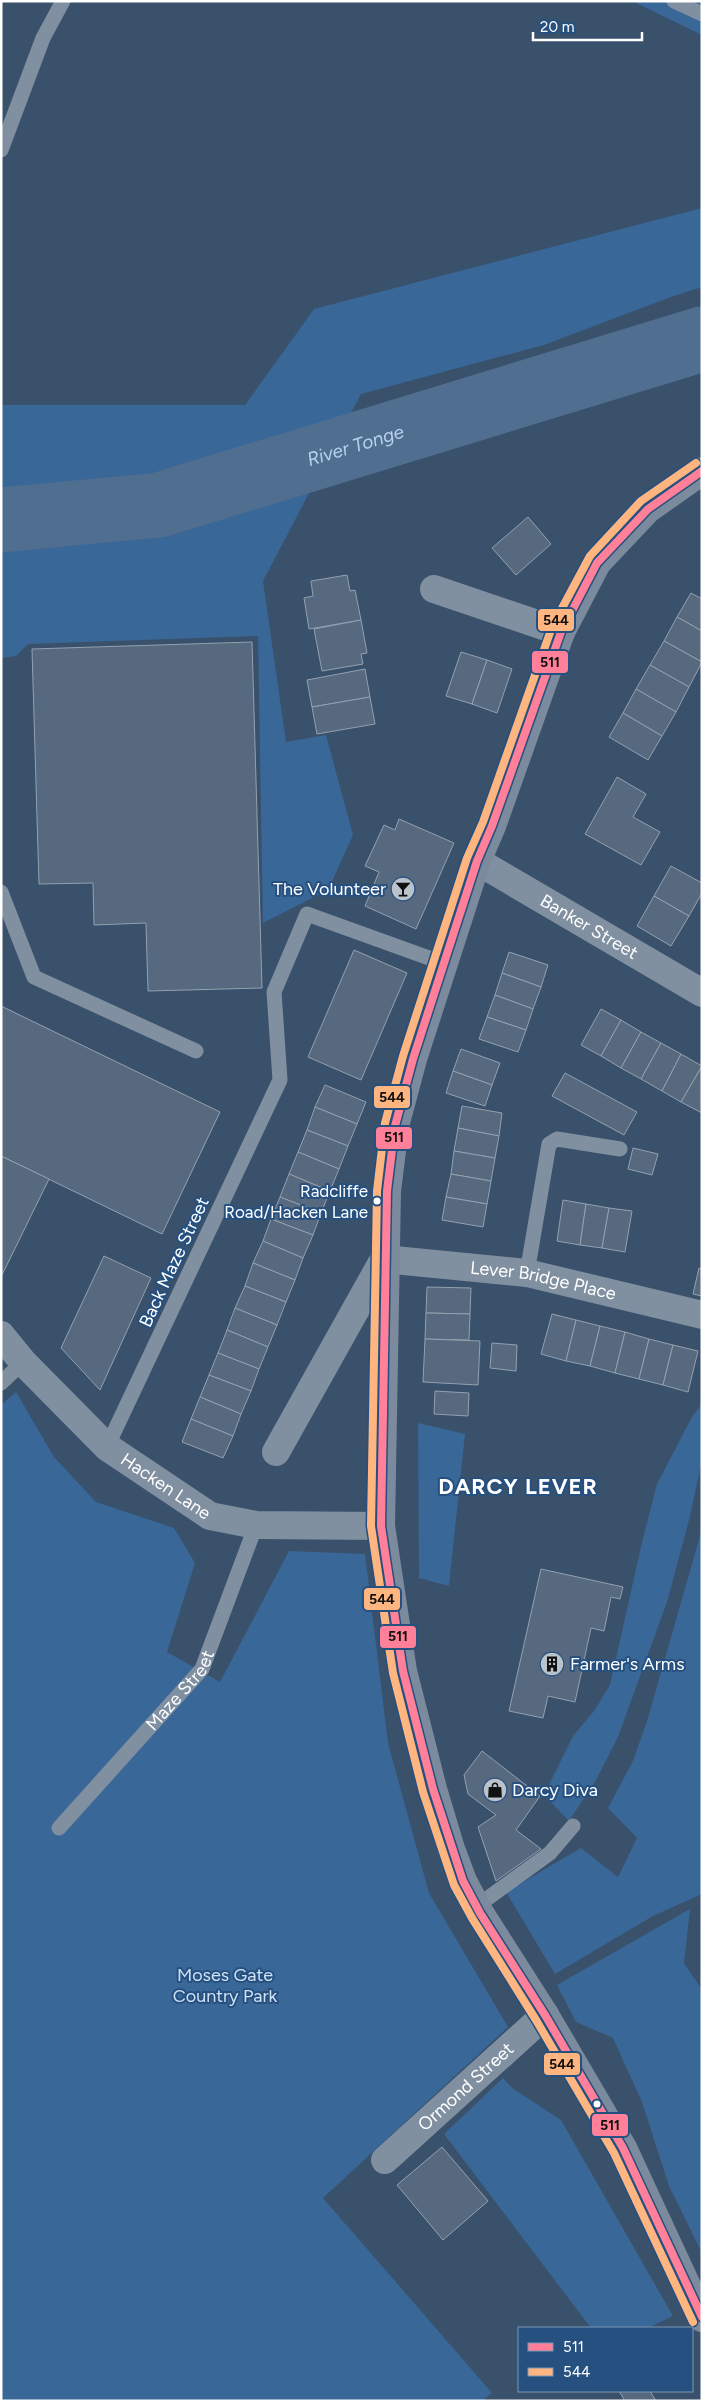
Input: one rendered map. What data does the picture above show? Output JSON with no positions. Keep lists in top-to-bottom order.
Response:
{
  "streets": {
    "street": [
      "Banker Street",
      "Lever Bridge Place",
      "Hacken Lane",
      "Ormond Street"
    ],
    "lane": ["Back Maze Street", "Maze Street"]
  },
  "crossings": [
    ["Back Maze Street", "Hacken Lane"],
    ["Hacken Lane", "Maze Street"]
  ],
  "districts": ["DARCY LEVER"],
  "water": ["River Tonge"],
  "parks": ["Moses Gate Country Park"],
  "places": {
    "bar": ["The Volunteer"],
    "other": ["Radcliffe Road/Hacken Lane"],
    "building": ["Farmer's Arms"],
    "shop": ["Darcy Diva"]
  },
  "lines": ["transit line 544", "transit line 511"],
  "legend": ["511", "544"],
  "scale_bar": "20 m"
}
